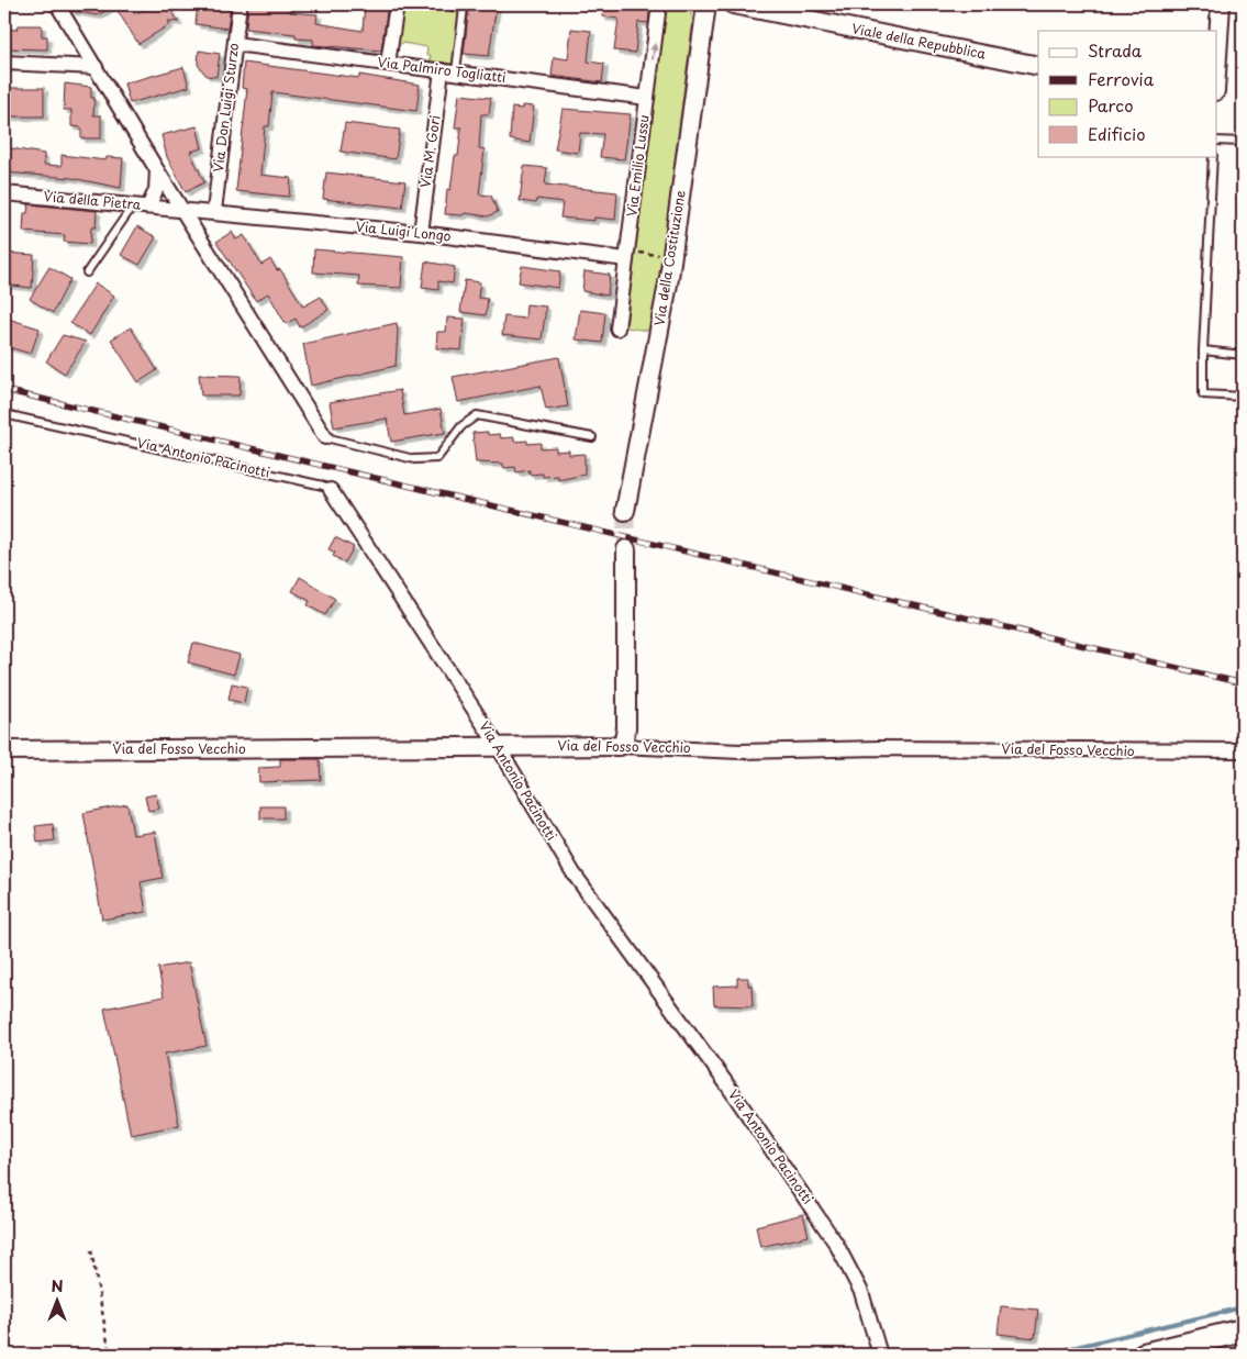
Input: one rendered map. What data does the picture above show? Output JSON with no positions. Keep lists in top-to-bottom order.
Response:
{
  "streets": {
    "street": [
      "Viale della Repubblica",
      "Via Palmiro Togliatti",
      "Via Don Luigi Sturzo",
      "Via M. Gori",
      "Via Emilio Lussu",
      "Via della Pietra",
      "Via Luigi Longo",
      "Via della Costituzione",
      "Via Antonio Pacinotti",
      "Via del Fosso Vecchio"
    ]
  },
  "crossings": [
    ["Via Palmiro Togliatti", "Via Don Luigi Sturzo"],
    ["Via Palmiro Togliatti", "Via M. Gori"],
    ["Via Palmiro Togliatti", "Via Emilio Lussu"],
    ["Via Don Luigi Sturzo", "Via Luigi Longo"],
    ["Via M. Gori", "Via Luigi Longo"],
    ["Via Emilio Lussu", "Via Luigi Longo"],
    ["Via della Pietra", "Via Luigi Longo"],
    ["Via Antonio Pacinotti", "Via del Fosso Vecchio"]
  ],
  "legend": [
    "Strada",
    "Ferrovia",
    "Parco",
    "Edificio"
  ],
  "north": "top"
}
